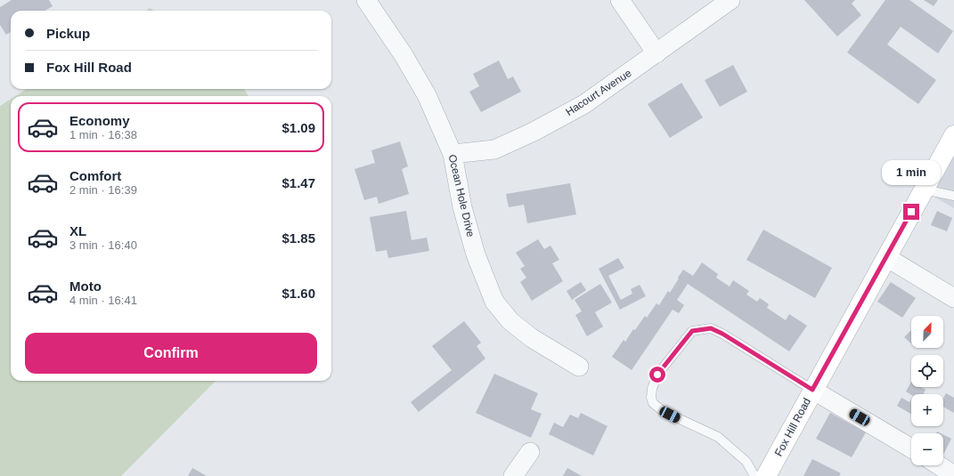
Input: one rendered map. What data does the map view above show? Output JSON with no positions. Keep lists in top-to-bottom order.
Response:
{
  "streets": {
    "main road": ["Fox Hill Road"],
    "street": ["Hacourt Avenue", "Ocean Hole Drive"]
  },
  "crossings": [
    ["Hacourt Avenue", "Ocean Hole Drive"]
  ],
  "north": "top right",
  "page": {
    "banner": ["Pickup", "Fox Hill Road"],
    "list": [
      {
        "name": "Economy",
        "note": "1 min · 16:38",
        "value": "$1.09"
      },
      {
        "name": "Comfort",
        "note": "2 min · 16:39",
        "value": "$1.47"
      },
      {
        "name": "XL",
        "note": "3 min · 16:40",
        "value": "$1.85"
      },
      {
        "name": "Moto",
        "note": "4 min · 16:41",
        "value": "$1.60"
      }
    ],
    "bubble": "1 min",
    "map_buttons": ["+", "−"],
    "buttons": "Confirm"
  }
}
